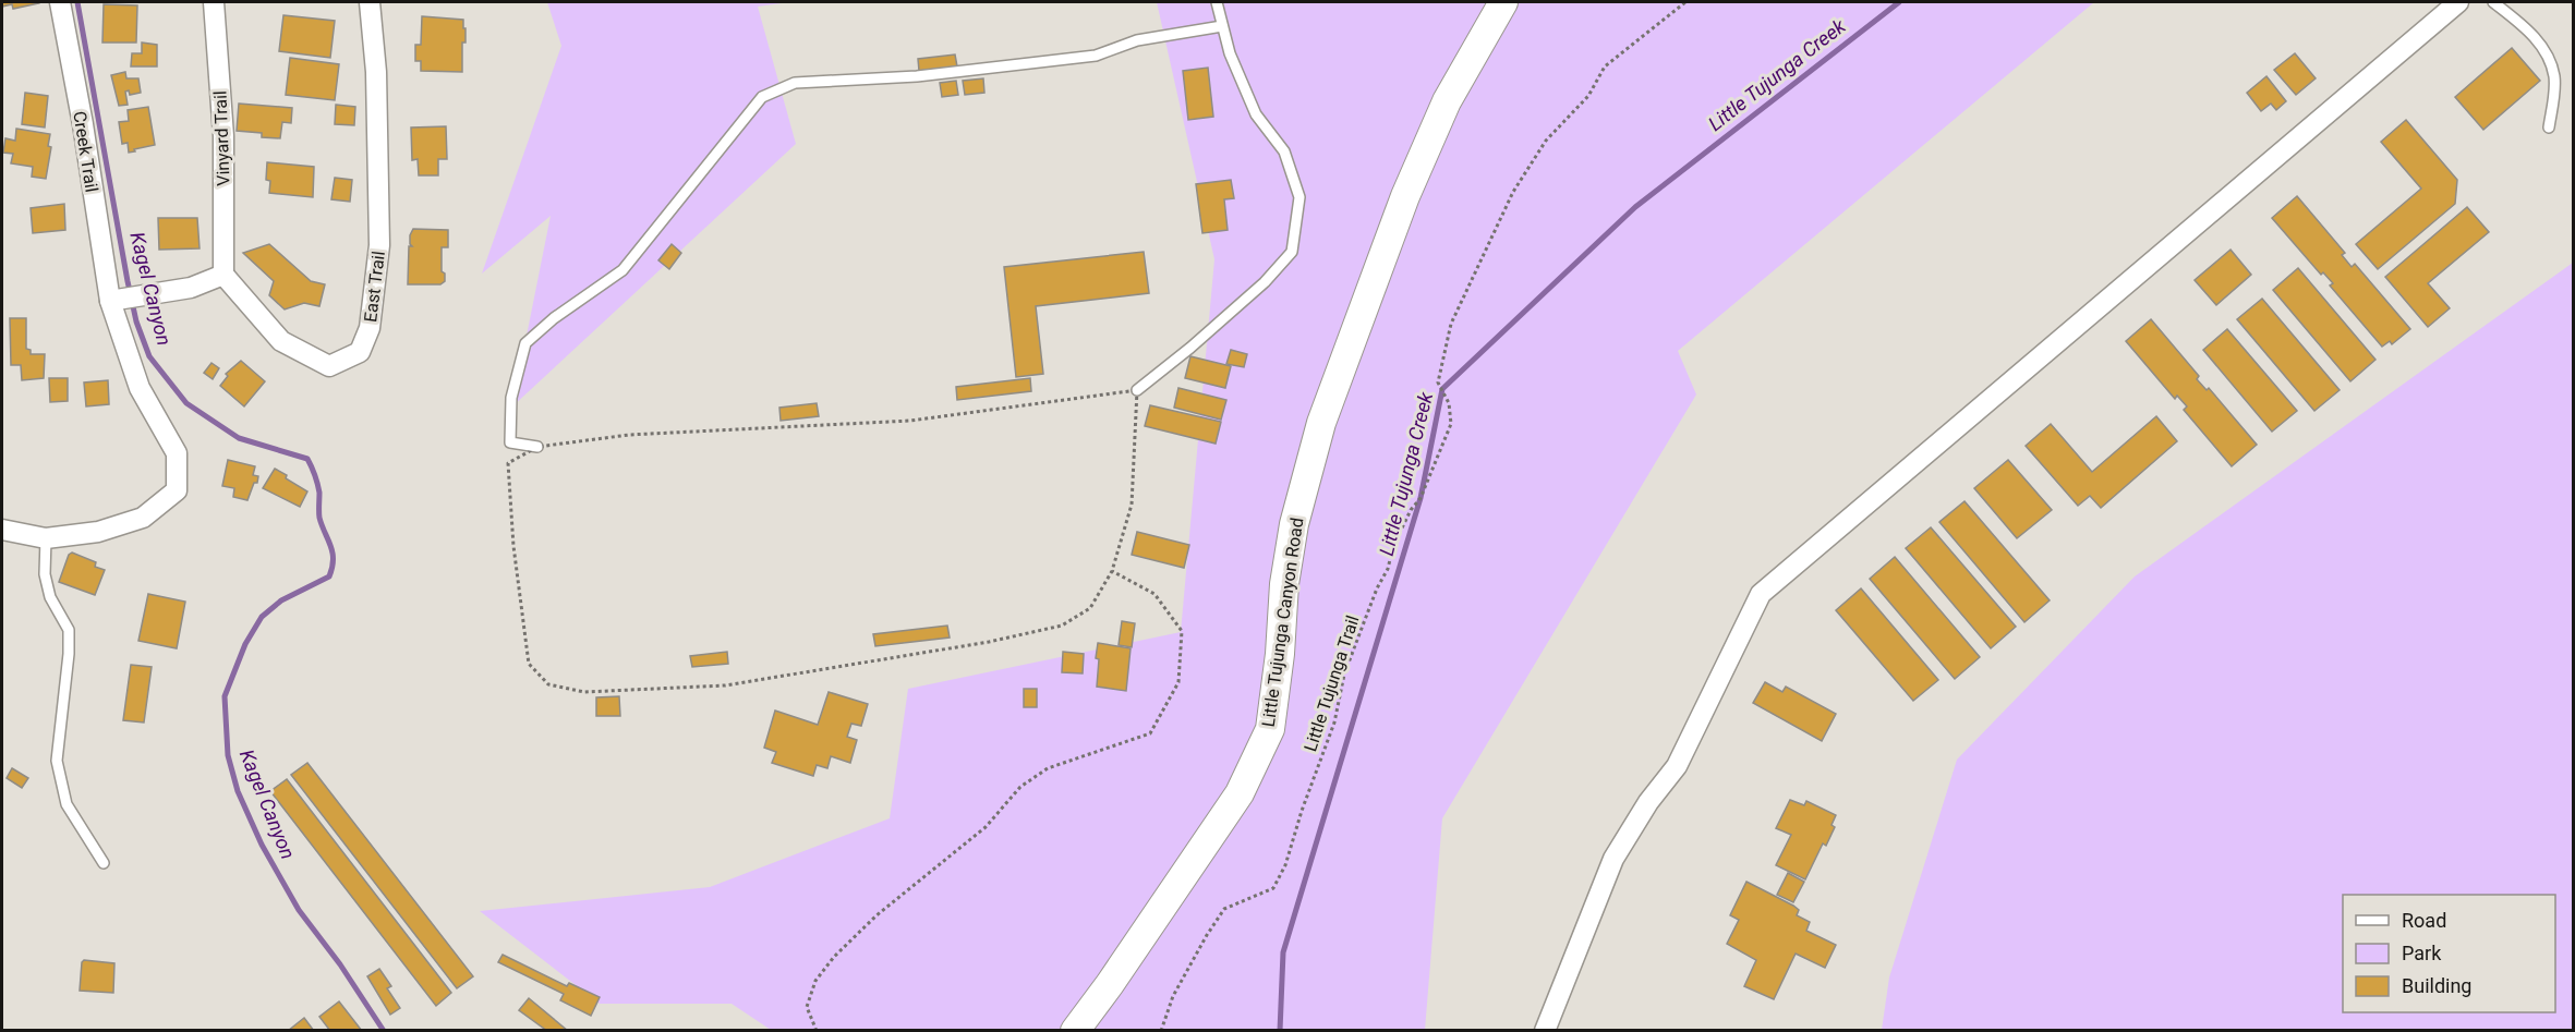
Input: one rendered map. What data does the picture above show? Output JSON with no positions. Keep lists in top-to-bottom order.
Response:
{
  "streets": {
    "main road": ["Little Tujunga Canyon Road"],
    "street": ["Vinyard Trail", "Creek Trail", "East Trail"],
    "path": ["Little Tujunga Trail"]
  },
  "crossings": [
    ["Vinyard Trail", "East Trail"]
  ],
  "water": ["Little Tujunga Creek", "Kagel Canyon"],
  "legend": ["Road", "Park", "Building"]
}
